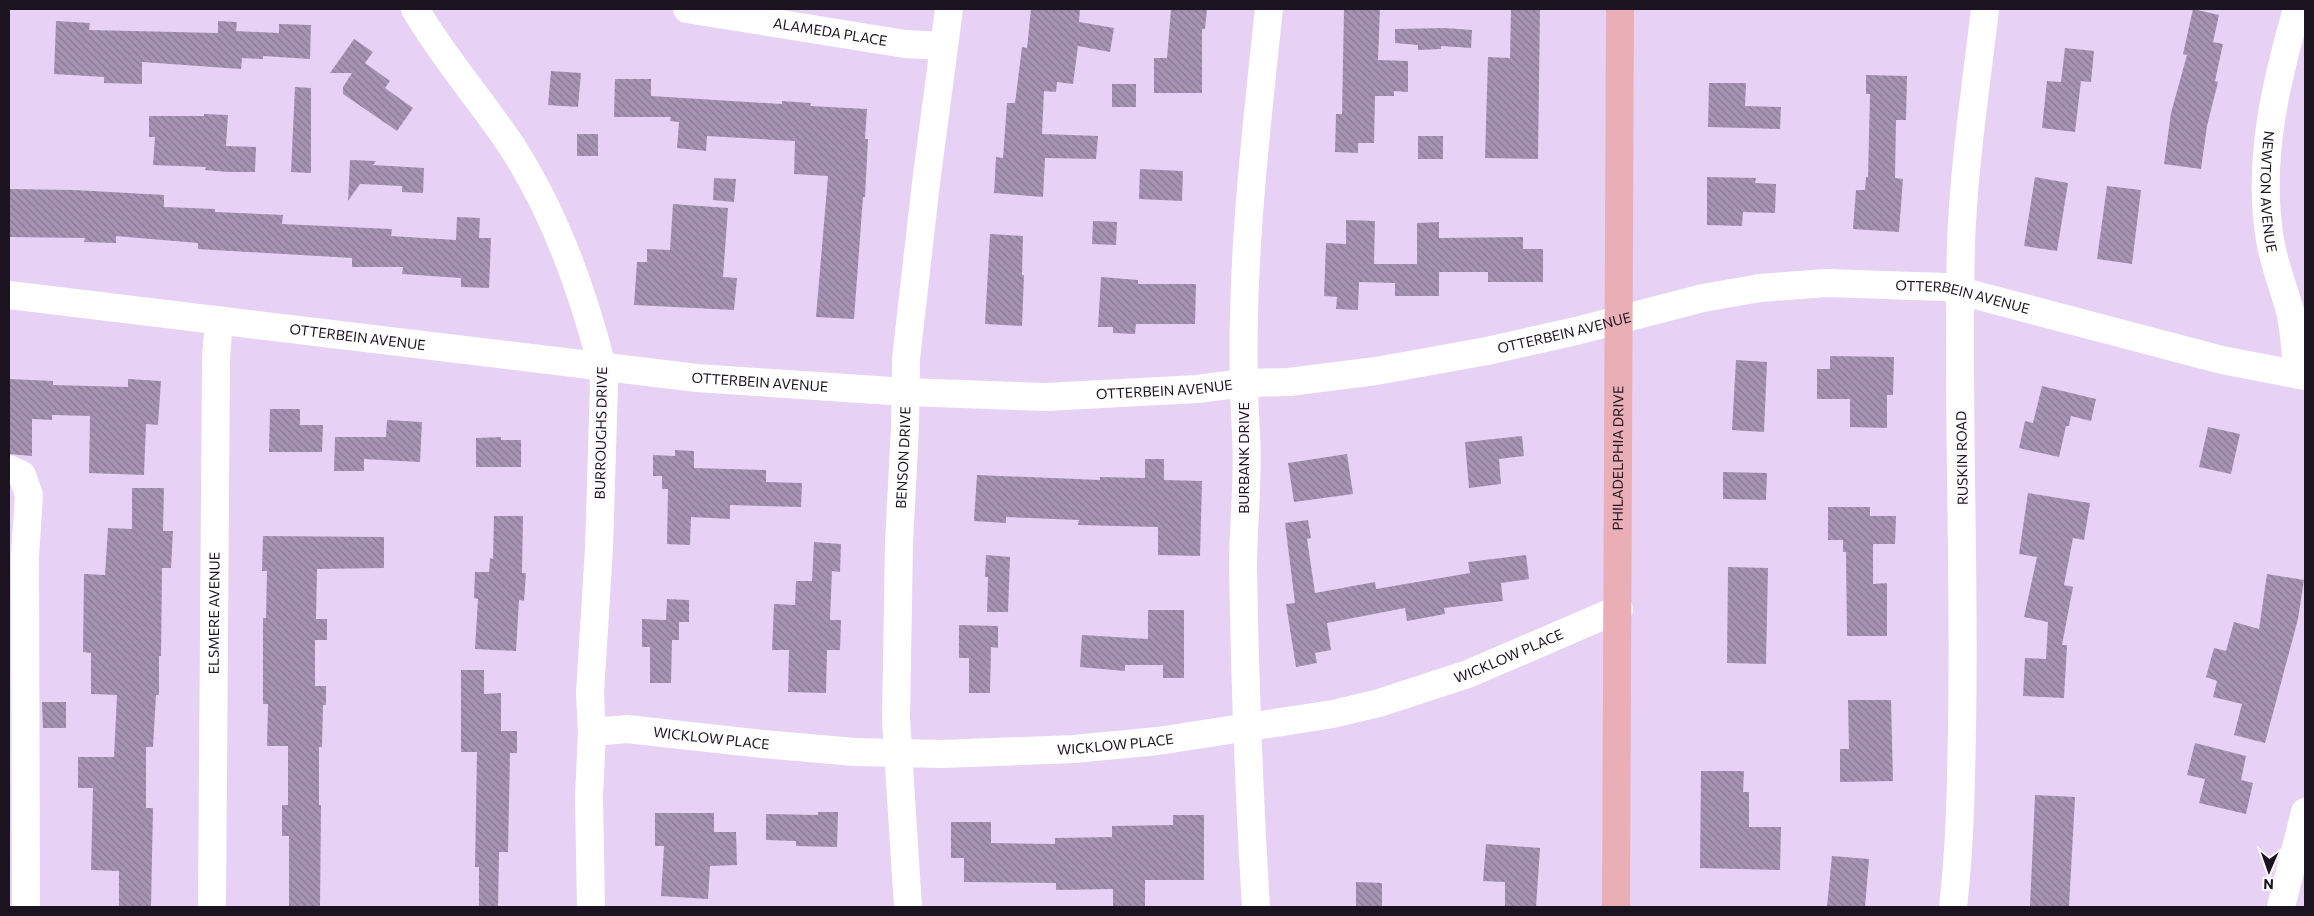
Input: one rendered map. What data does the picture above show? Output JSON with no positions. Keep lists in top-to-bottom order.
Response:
{
  "streets": {
    "main road": ["PHILADELPHIA DRIVE"],
    "street": [
      "ALAMEDA PLACE",
      "NEWTON AVENUE",
      "OTTERBEIN AVENUE",
      "BURROUGHS DRIVE",
      "BENSON DRIVE",
      "BURBANK DRIVE",
      "RUSKIN ROAD",
      "ELSMERE AVENUE",
      "WICKLOW PLACE"
    ]
  },
  "crossings": [
    ["ALAMEDA PLACE", "BENSON DRIVE"],
    ["NEWTON AVENUE", "OTTERBEIN AVENUE"],
    ["OTTERBEIN AVENUE", "BURROUGHS DRIVE"],
    ["OTTERBEIN AVENUE", "BENSON DRIVE"],
    ["OTTERBEIN AVENUE", "BURBANK DRIVE"],
    ["OTTERBEIN AVENUE", "PHILADELPHIA DRIVE"],
    ["OTTERBEIN AVENUE", "RUSKIN ROAD"],
    ["OTTERBEIN AVENUE", "ELSMERE AVENUE"],
    ["BURROUGHS DRIVE", "WICKLOW PLACE"],
    ["BENSON DRIVE", "WICKLOW PLACE"],
    ["BURBANK DRIVE", "WICKLOW PLACE"],
    ["PHILADELPHIA DRIVE", "WICKLOW PLACE"]
  ],
  "north": "bottom"
}
